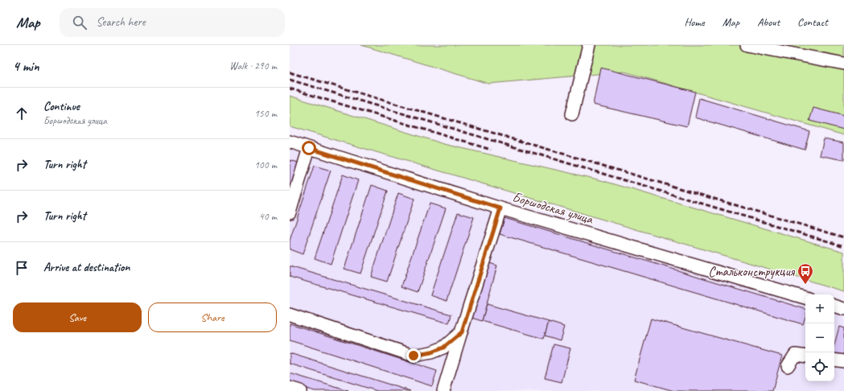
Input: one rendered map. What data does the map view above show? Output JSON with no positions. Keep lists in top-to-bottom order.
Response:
{
  "streets": {
    "street": ["Боршодская улица"]
  },
  "places": {
    "bus stop": ["Стальконструкция"]
  },
  "page": {
    "header": "Map",
    "search": "Search here",
    "nav": [
      "Home",
      "Map",
      "About",
      "Contact"
    ],
    "heading": ["4 min", "Walk · 290 m"],
    "list": [
      ["Continue", "Боршодская улица", "150 m"],
      ["Turn right", "100 m"],
      ["Turn right", "40 m"],
      "Arrive at destination"
    ],
    "buttons": ["Save", "Share"],
    "map_buttons": ["+", "−"]
  }
}
